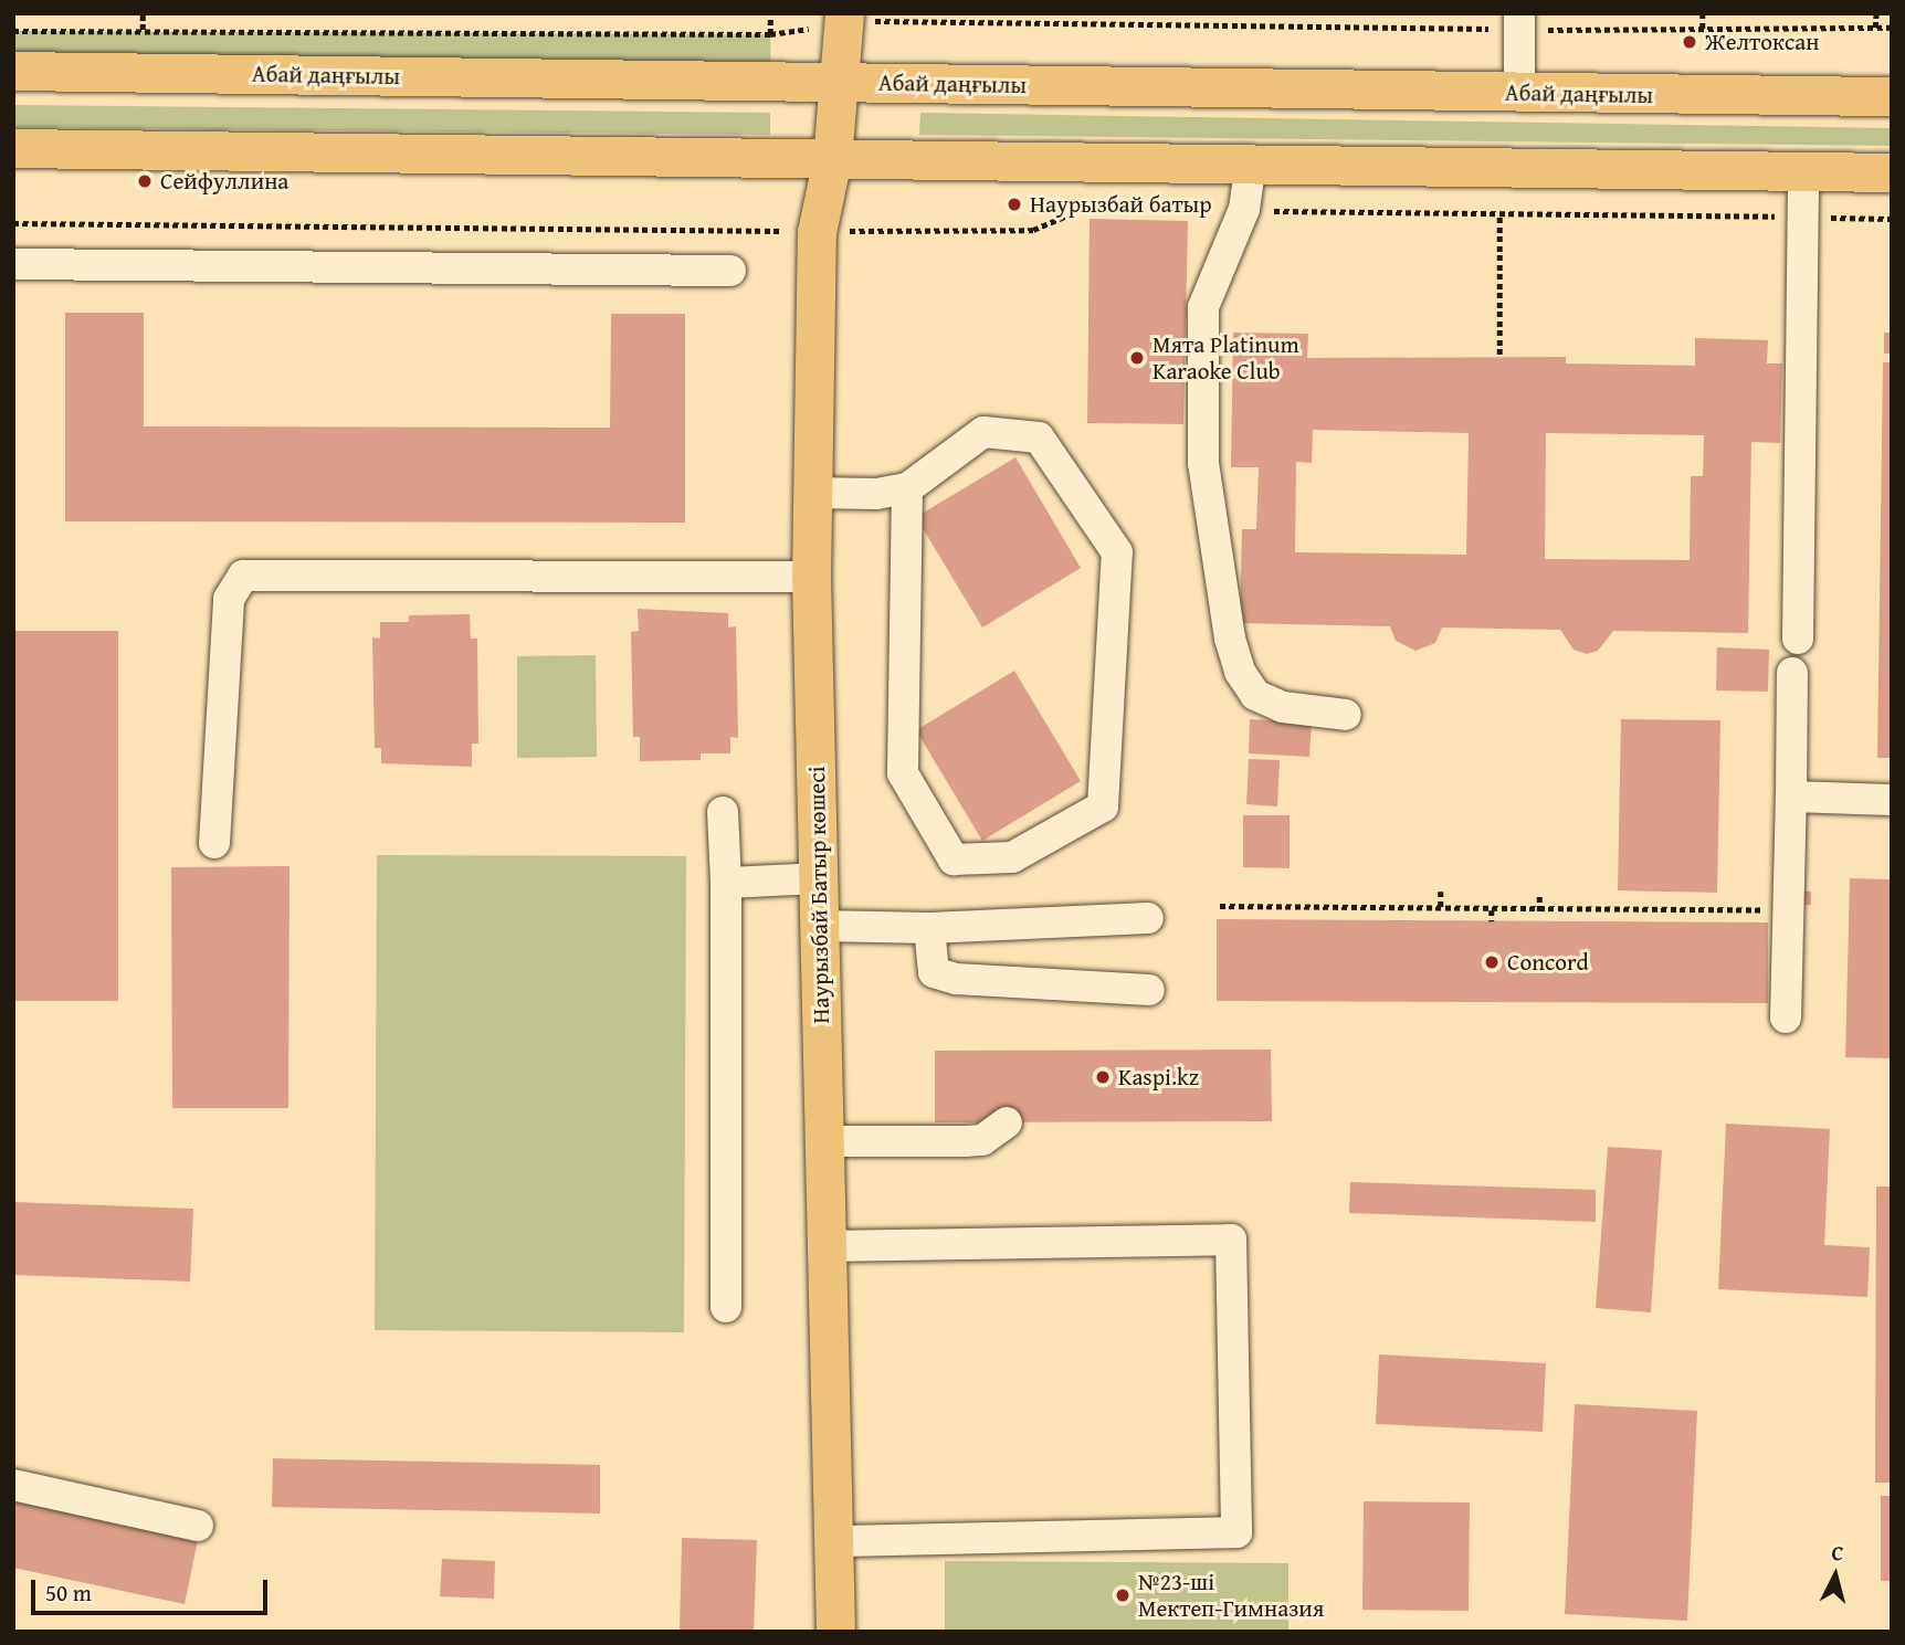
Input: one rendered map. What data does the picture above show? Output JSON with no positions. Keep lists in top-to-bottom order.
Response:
{
  "streets": {
    "main road": ["Абай даңғылы", "Наурызбай Батыр көшесі"]
  },
  "places": [
    "Желтоксан",
    "Сейфуллина",
    "Наурызбай батыр",
    "Мята Platinum Karaoke Club",
    "Concord",
    "Kaspi.kz",
    "№23-ші Мектеп-Гимназия"
  ],
  "scale_bar": "50 m",
  "north": "top"
}
